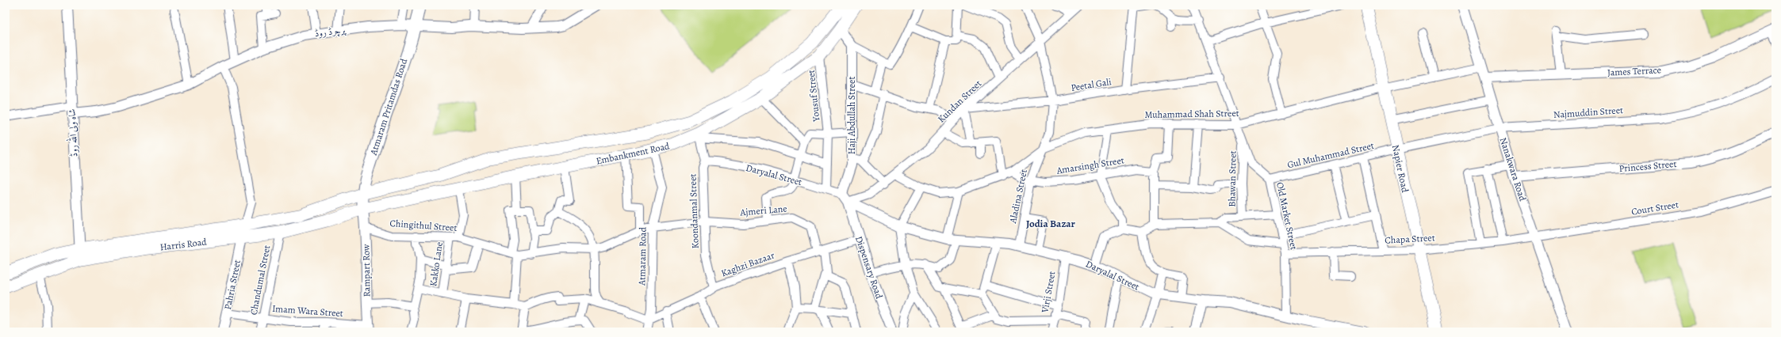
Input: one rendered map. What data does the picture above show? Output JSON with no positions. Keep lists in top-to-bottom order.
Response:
{
  "streets": {
    "main road": [
      "Atmaram Pritamdas Road",
      "Embankment Road",
      "Napier Road",
      "Harris Road"
    ],
    "street": [
      "پرچرڈ روڈ",
      "James Terrace",
      "Peetal Gali",
      "Yousuf Street",
      "Kundan Street",
      "Najmuddin Street",
      "Muhammad Shah Street",
      "Haji Abdullah Street",
      "شاہ ولی اللہ روڈ",
      "Gul Muhammad Street",
      "Amarsingh Street",
      "Princess Street",
      "Nanakwara Road",
      "Daryalal Street",
      "Bhawan Street",
      "Aladina Street",
      "Court Street",
      "Ajmeri Lane",
      "Koondanmal Street",
      "Old Market Street",
      "Chingithul Street",
      "Chapa Street",
      "Atmaram Road",
      "Kakko Lane",
      "Kaghzi Bazaar",
      "Dispensary Road",
      "Rampart Row",
      "Chandumal Street",
      "Pahria Street",
      "Virji Street",
      "Imam Wara Street"
    ]
  },
  "crossings": [
    ["پرچرڈ روڈ", "Atmaram Pritamdas Road"],
    ["پرچرڈ روڈ", "شاہ ولی اللہ روڈ"],
    ["James Terrace", "Nanakwara Road"],
    ["Peetal Gali", "Kundan Street"],
    ["Peetal Gali", "Aladina Street"],
    ["Peetal Gali", "Old Market Street"],
    ["Yousuf Street", "Embankment Road"],
    ["Yousuf Street", "Daryalal Street"],
    ["Kundan Street", "Muhammad Shah Street"],
    ["Kundan Street", "Daryalal Street"],
    ["Kundan Street", "Aladina Street"],
    ["Kundan Street", "Dispensary Road"],
    ["Atmaram Pritamdas Road", "Embankment Road"],
    ["Atmaram Pritamdas Road", "Harris Road"],
    ["Atmaram Pritamdas Road", "Rampart Row"],
    ["Najmuddin Street", "Gul Muhammad Street"],
    ["Najmuddin Street", "Napier Road"],
    ["Najmuddin Street", "Nanakwara Road"],
    ["Muhammad Shah Street", "Amarsingh Street"],
    ["Muhammad Shah Street", "Napier Road"],
    ["Muhammad Shah Street", "Nanakwara Road"],
    ["Muhammad Shah Street", "Aladina Street"],
    ["Muhammad Shah Street", "Old Market Street"],
    ["Haji Abdullah Street", "Daryalal Street"],
    ["شاہ ولی اللہ روڈ", "Harris Road"],
    ["Embankment Road", "Koondanmal Street"],
    ["Embankment Road", "Harris Road"],
    ["Embankment Road", "Atmaram Road"],
    ["Embankment Road", "Kakko Lane"],
    ["Embankment Road", "Rampart Row"],
    ["Gul Muhammad Street", "Napier Road"],
    ["Gul Muhammad Street", "Old Market Street"],
    ["Amarsingh Street", "Aladina Street"],
    ["Princess Street", "Nanakwara Road"],
    ["Napier Road", "Chapa Street"],
    ["Nanakwara Road", "Court Street"],
    ["Nanakwara Road", "Chapa Street"],
    ["Daryalal Street", "Aladina Street"],
    ["Daryalal Street", "Koondanmal Street"],
    ["Daryalal Street", "Old Market Street"],
    ["Daryalal Street", "Dispensary Road"],
    ["Daryalal Street", "Virji Street"],
    ["Bhawan Street", "Old Market Street"],
    ["Court Street", "Chapa Street"],
    ["Ajmeri Lane", "Koondanmal Street"],
    ["Ajmeri Lane", "Chingithul Street"],
    ["Ajmeri Lane", "Atmaram Road"],
    ["Ajmeri Lane", "Kaghzi Bazaar"],
    ["Koondanmal Street", "Kaghzi Bazaar"],
    ["Old Market Street", "Chapa Street"],
    ["Chingithul Street", "Kakko Lane"],
    ["Chingithul Street", "Rampart Row"],
    ["Harris Road", "Rampart Row"],
    ["Harris Road", "Chandumal Street"],
    ["Harris Road", "Pahria Street"],
    ["Atmaram Road", "Kaghzi Bazaar"],
    ["Kaghzi Bazaar", "Dispensary Road"],
    ["Rampart Row", "Imam Wara Street"],
    ["Chandumal Street", "Imam Wara Street"],
    ["Pahria Street", "Imam Wara Street"]
  ],
  "districts": ["Jodia Bazar"]
}
